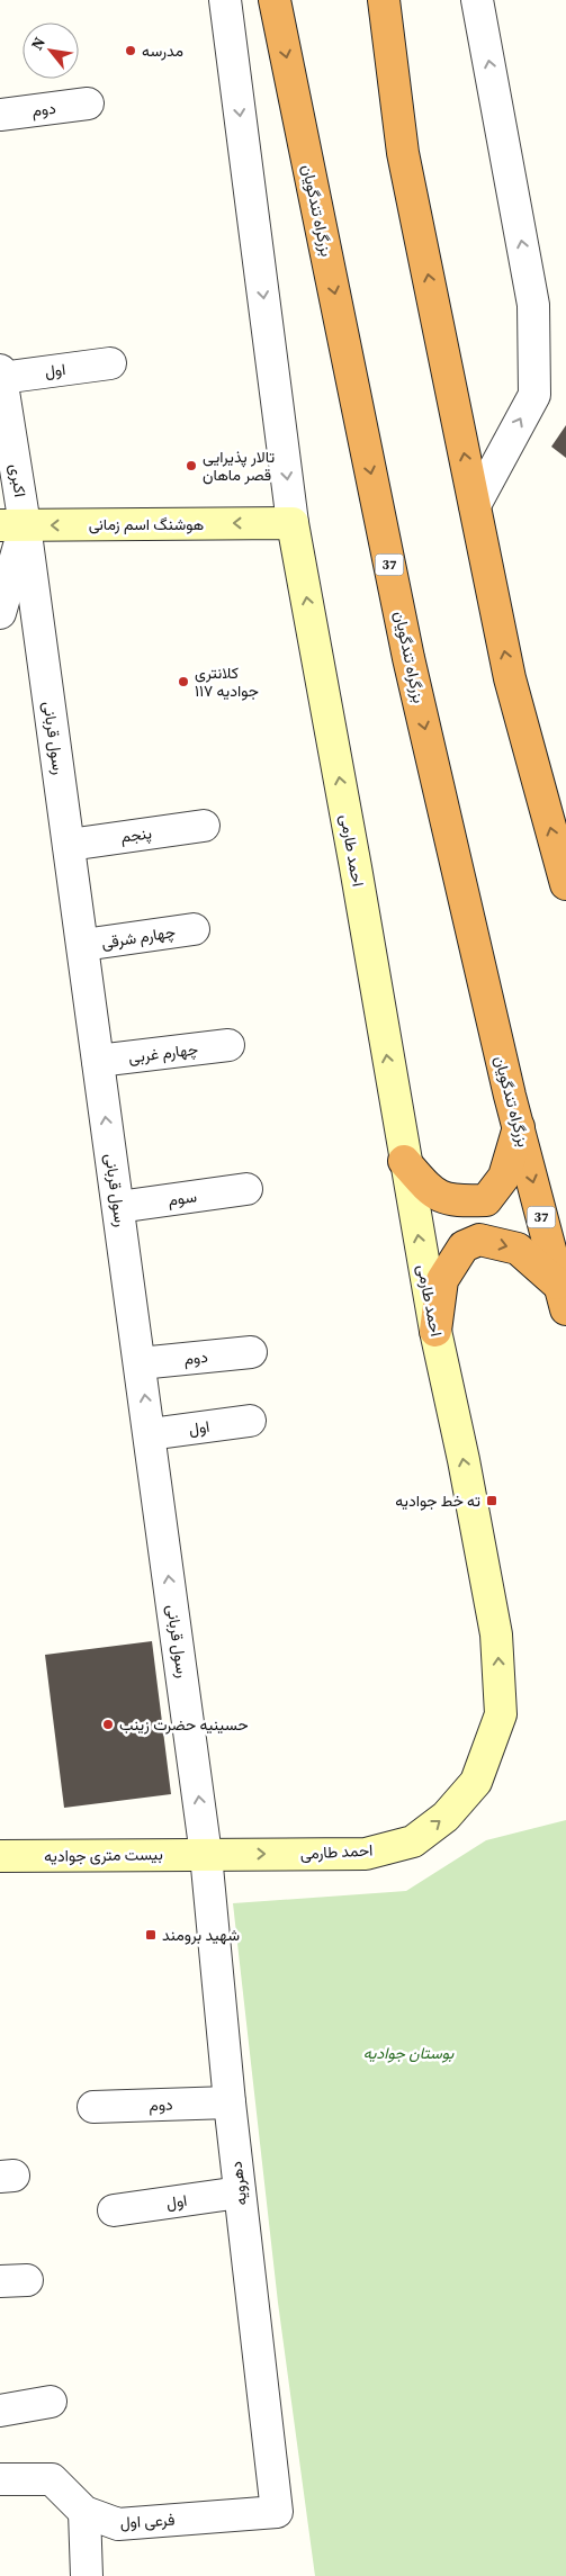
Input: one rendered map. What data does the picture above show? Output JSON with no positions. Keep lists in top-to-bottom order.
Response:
{
  "streets": {
    "highway": ["بزرگراه تندگویان", "37"],
    "street": [
      "دوم",
      "اول",
      "اکبری",
      "هوشنگ اسم زمانی",
      "رسول قربانی",
      "پنجم",
      "احمد طارمی",
      "چهارم شرقی",
      "چهارم غربی",
      "سوم",
      "بیست متری جوادیه",
      "دهرویه",
      "فرعی اول"
    ]
  },
  "crossings": [
    ["دوم", "رسول قربانی"],
    ["دوم", "دهرویه"],
    ["اول", "اکبری"],
    ["اول", "رسول قربانی"],
    ["اول", "دهرویه"],
    ["اکبری", "هوشنگ اسم زمانی"],
    ["اکبری", "رسول قربانی"],
    ["هوشنگ اسم زمانی", "رسول قربانی"],
    ["هوشنگ اسم زمانی", "احمد طارمی"],
    ["رسول قربانی", "پنجم"],
    ["رسول قربانی", "احمد طارمی"],
    ["رسول قربانی", "چهارم شرقی"],
    ["رسول قربانی", "چهارم غربی"],
    ["رسول قربانی", "سوم"],
    ["رسول قربانی", "بیست متری جوادیه"],
    ["رسول قربانی", "دهرویه"],
    ["احمد طارمی", "بیست متری جوادیه"],
    ["احمد طارمی", "دهرویه"],
    ["بیست متری جوادیه", "دهرویه"],
    ["دهرویه", "فرعی اول"]
  ],
  "one_way": ["هوشنگ اسم زمانی", "رسول قربانی", "احمد طارمی"],
  "parks": ["بوستان جوادیه"],
  "places": {
    "other": [
      "مدرسه",
      "تالار پذیرایی قصر ماهان",
      "کلانتری ۱۱۷ جوادیه",
      "حسینیه حضرت زینب"
    ],
    "transit": ["ته خط جوادیه", "شهید برومند"]
  },
  "north": "top left"
}
